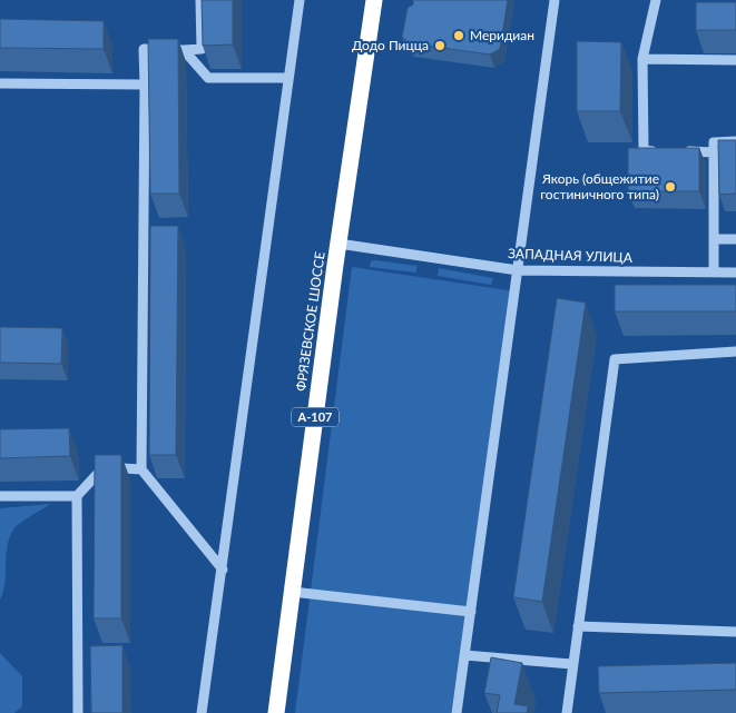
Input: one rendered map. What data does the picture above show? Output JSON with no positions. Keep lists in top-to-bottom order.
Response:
{
  "streets": {
    "highway": ["ФРЯЗЕВСКОЕ ШОССЕ", "А-107"],
    "street": ["ЗАПАДНАЯ УЛИЦА"]
  },
  "crossings": [
    ["ЗАПАДНАЯ УЛИЦА", "ФРЯЗЕВСКОЕ ШОССЕ"]
  ],
  "places": ["Меридиан", "Додо Пицца", "Якорь (общежитие гостиничного типа)"]
}
